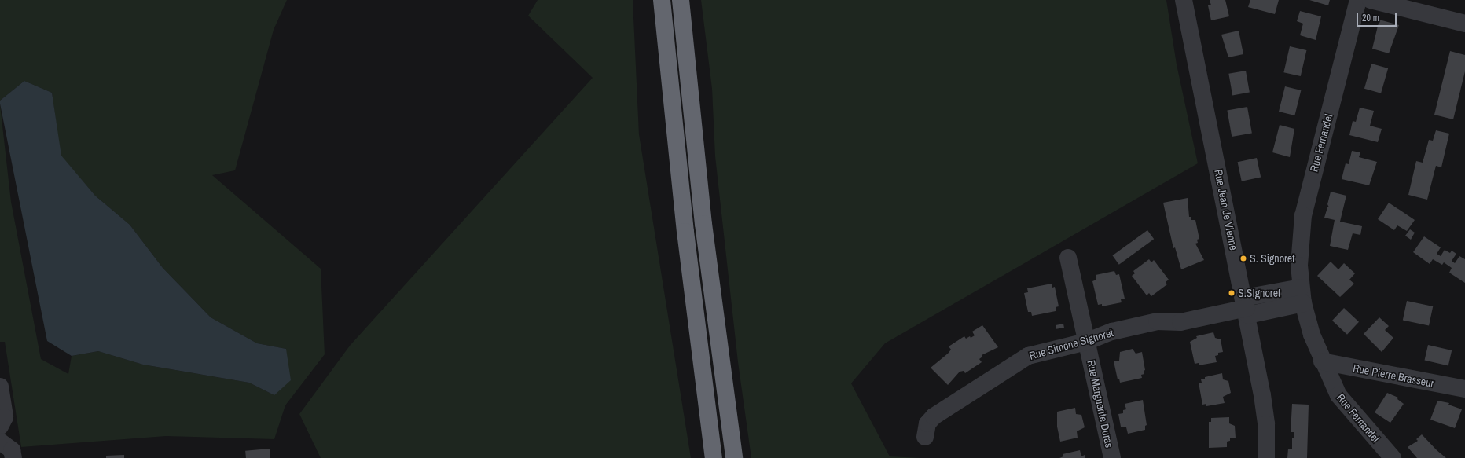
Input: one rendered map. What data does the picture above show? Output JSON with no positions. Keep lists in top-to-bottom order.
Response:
{
  "streets": {
    "street": [
      "Rue Fernandel",
      "Rue Jean de Vienne",
      "Rue Simone Signoret",
      "Rue Pierre Brasseur",
      "Rue Marguerite Duras"
    ]
  },
  "crossings": [
    ["Rue Fernandel", "Rue Pierre Brasseur"],
    ["Rue Jean de Vienne", "Rue Simone Signoret"],
    ["Rue Simone Signoret", "Rue Marguerite Duras"]
  ],
  "places": ["S. Signoret", "S.SIgnoret"],
  "scale_bar": "20 m"
}
